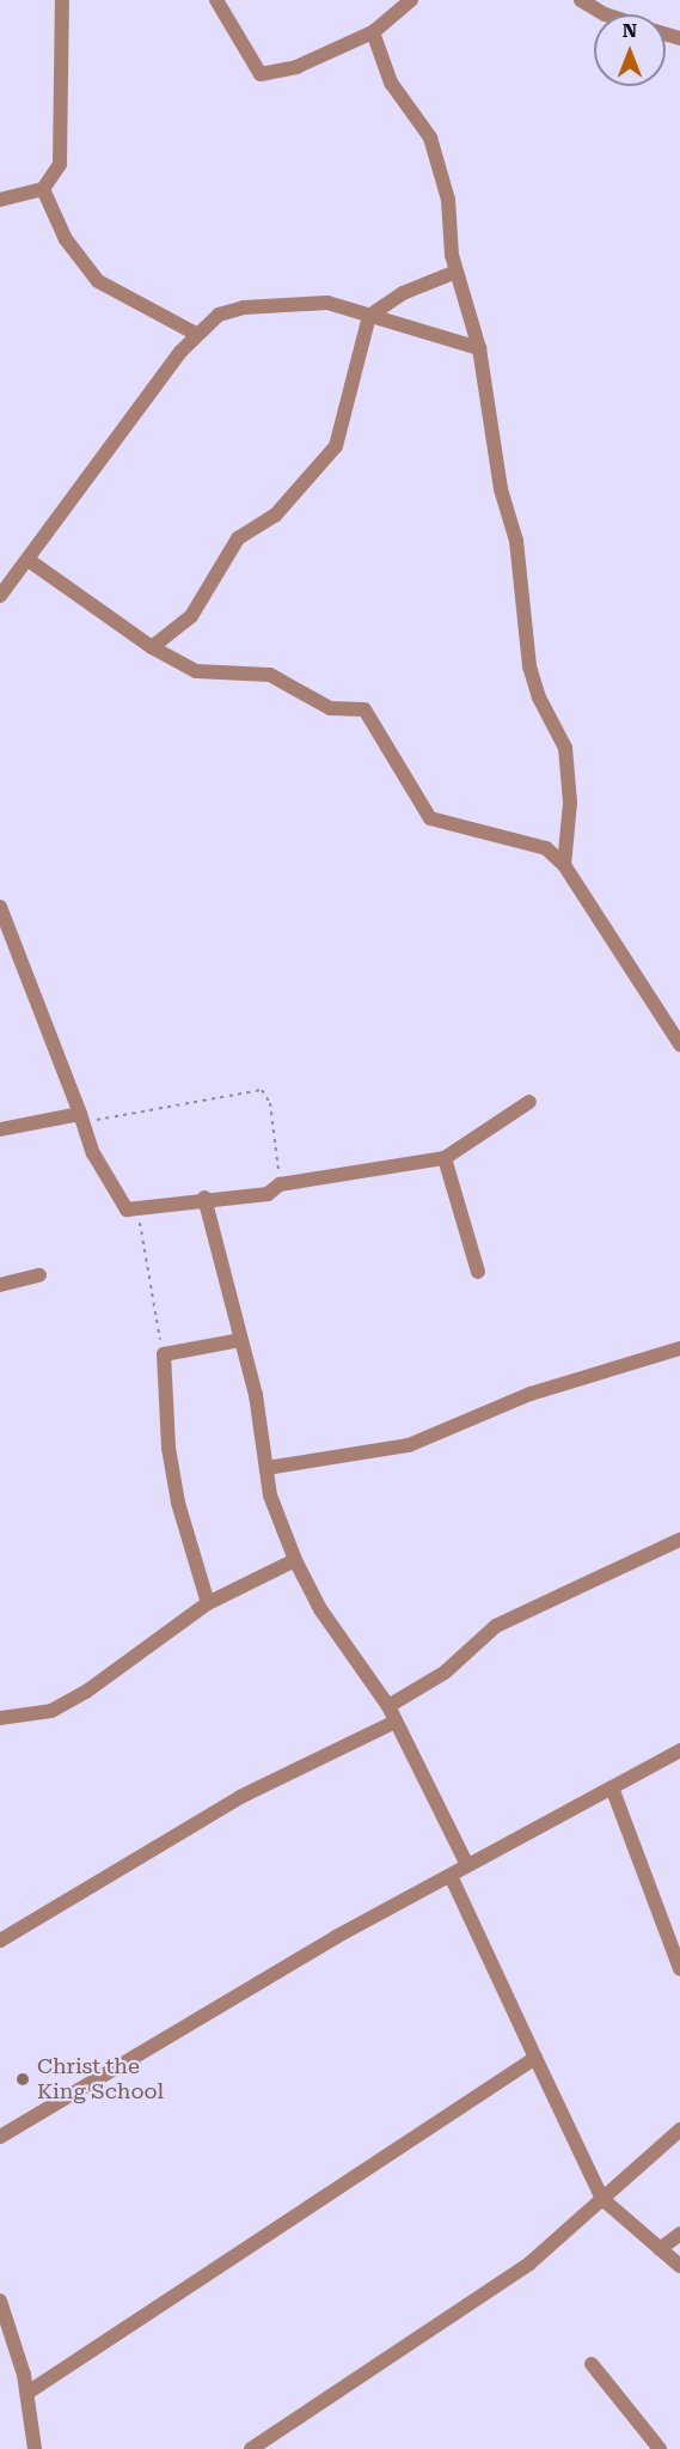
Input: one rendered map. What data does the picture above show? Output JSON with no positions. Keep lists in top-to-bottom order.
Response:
{
  "places": ["Christ the King School"],
  "north": "top"
}
